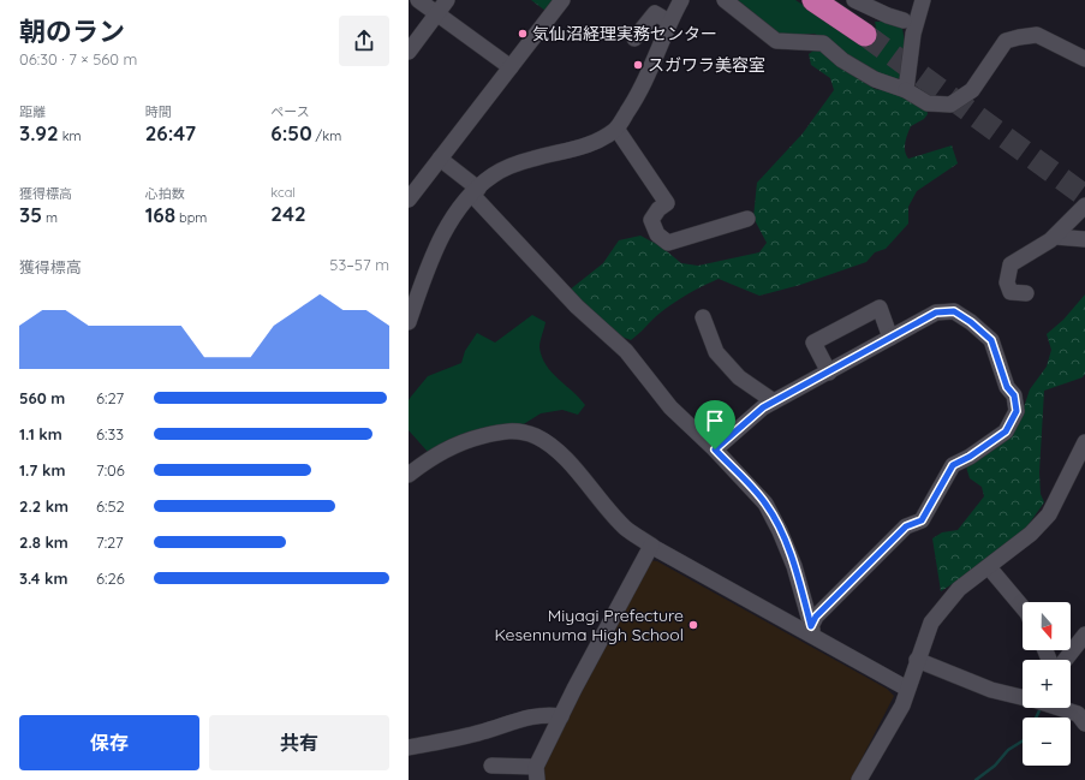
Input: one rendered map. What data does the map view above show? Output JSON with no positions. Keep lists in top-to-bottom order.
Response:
{
  "places": ["気仙沼経理実務センター", "スガワラ美容室", "Miyagi Prefecture Kesennuma High School"],
  "north": "bottom",
  "page": {
    "heading": ["朝のラン", "06:30 · 7 × 560 m"],
    "stats": [
      ["距離", "3.92 km"],
      ["時間", "26:47"],
      ["ペース", "6:50 /km"],
      ["獲得標高", "35 m"],
      ["心拍数", "168 bpm"],
      ["kcal", "242"]
    ],
    "chart": ["獲得標高", "53–57 m"],
    "list": [
      {
        "name": "560 m",
        "note": "6:27"
      },
      {
        "name": "1.1 km",
        "note": "6:33"
      },
      {
        "name": "1.7 km",
        "note": "7:06"
      },
      {
        "name": "2.2 km",
        "note": "6:52"
      },
      {
        "name": "2.8 km",
        "note": "7:27"
      },
      {
        "name": "3.4 km",
        "note": "6:26"
      }
    ],
    "map_buttons": ["+", "−"],
    "buttons": ["保存", "共有"]
  }
}
